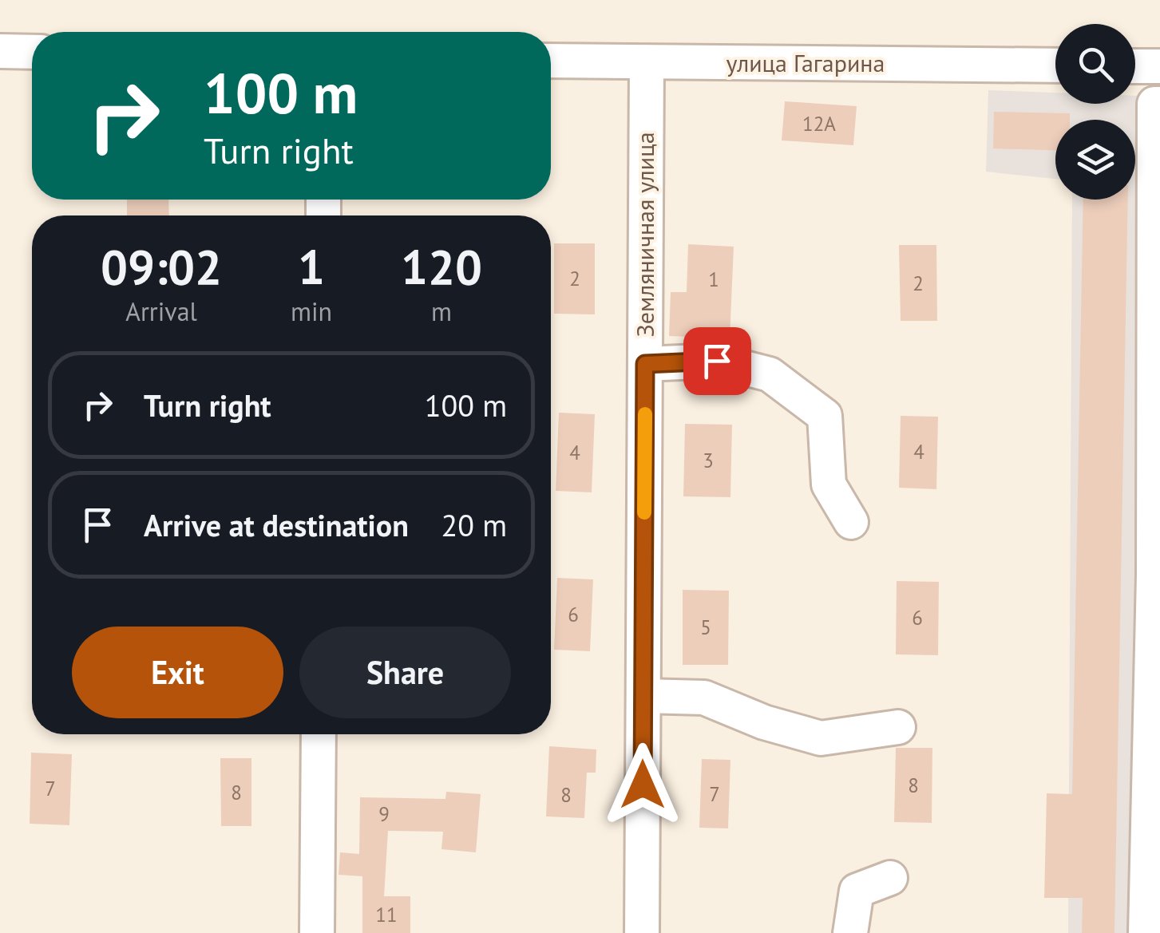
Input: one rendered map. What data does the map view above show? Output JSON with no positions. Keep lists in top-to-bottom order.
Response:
{
  "streets": {
    "street": ["улица Гагарина", "Земляничная улица"]
  },
  "crossings": [
    ["улица Гагарина", "Земляничная улица"]
  ],
  "house_numbers": [
    "12А",
    "2",
    "1",
    "2",
    "4",
    "4",
    "3",
    "6",
    "6",
    "5",
    "8",
    "7",
    "8",
    "7",
    "8",
    "9",
    "11"
  ],
  "page": {
    "turn": ["100 m", "Turn right"],
    "eta": [
      "09:02",
      "Arrival",
      "1",
      "min",
      "120",
      "m"
    ],
    "list": [
      {
        "name": "Turn right",
        "value": "100 m"
      },
      {
        "name": "Arrive at destination",
        "value": "20 m"
      }
    ],
    "buttons": ["Exit", "Share"]
  }
}
